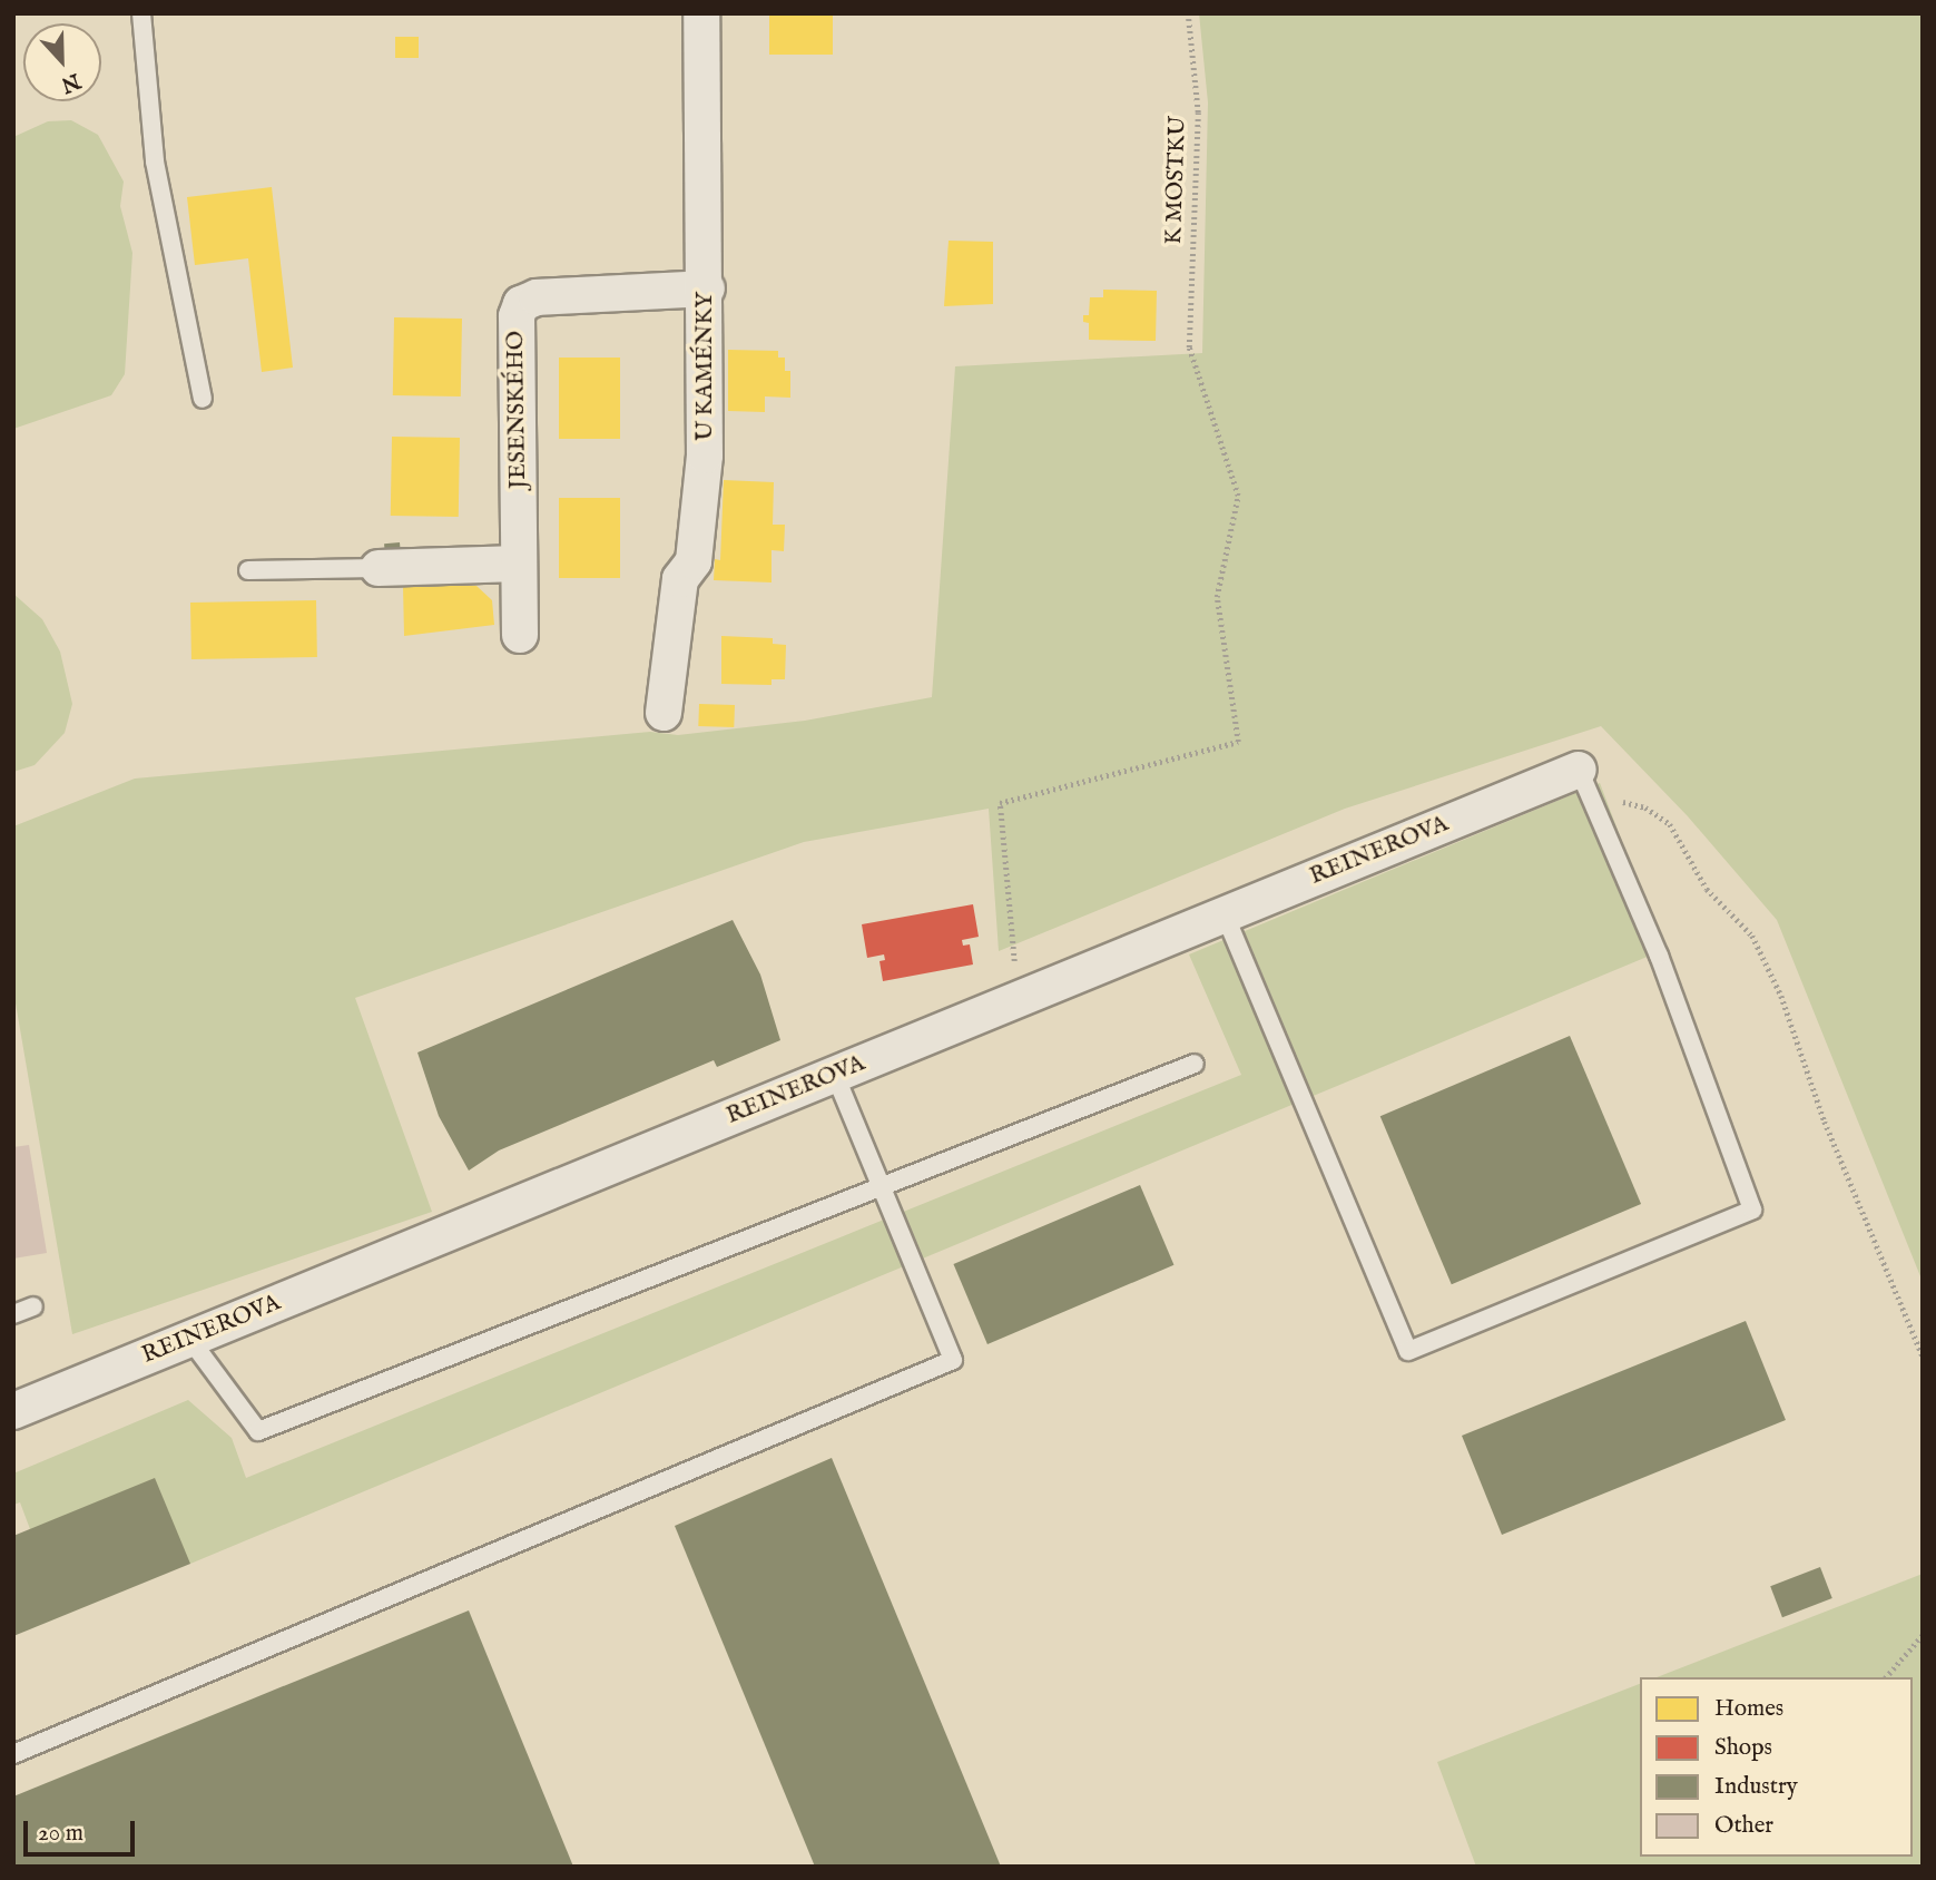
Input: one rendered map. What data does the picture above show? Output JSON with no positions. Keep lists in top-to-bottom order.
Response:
{
  "streets": {
    "street": ["U KAMÉNKY", "JESENSKÉHO", "REINEROVA"],
    "path": ["K MOSTKU"]
  },
  "crossings": [
    ["K MOSTKU", "REINEROVA"],
    ["U KAMÉNKY", "JESENSKÉHO"]
  ],
  "legend": [
    "Homes",
    "Shops",
    "Industry",
    "Other"
  ],
  "scale_bar": "20 m",
  "north": "bottom"
}
